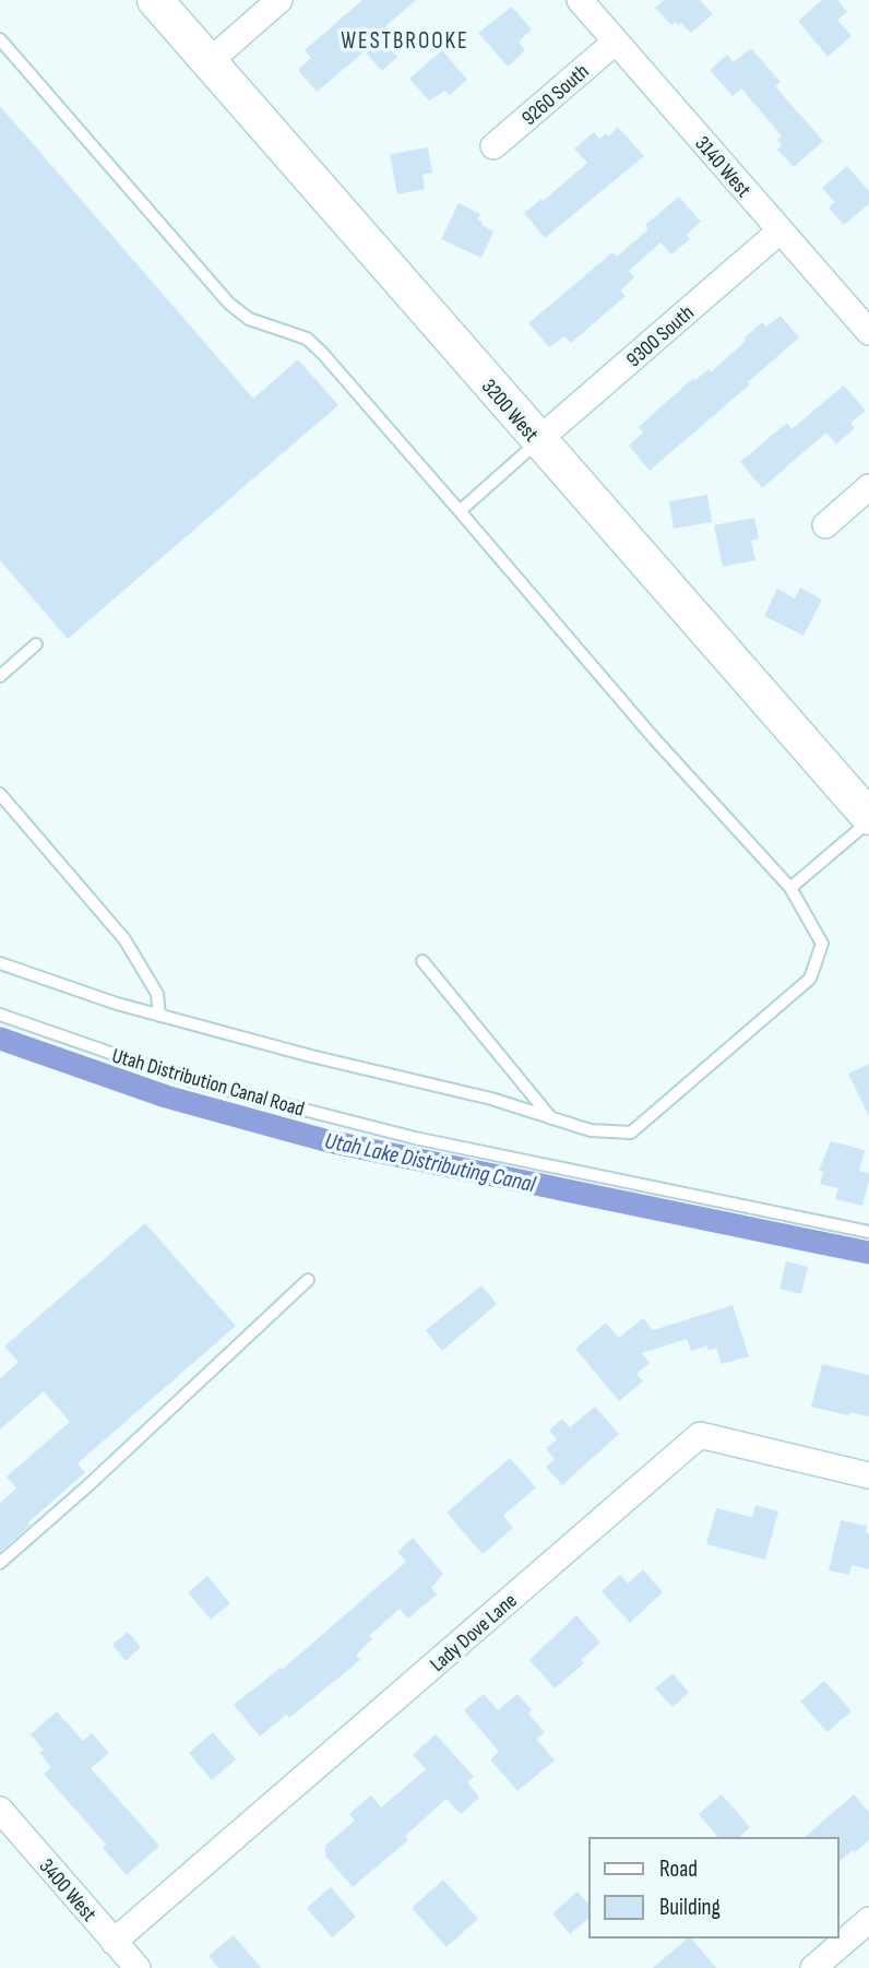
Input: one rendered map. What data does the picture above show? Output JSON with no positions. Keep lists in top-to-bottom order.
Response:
{
  "streets": {
    "street": [
      "9260 South",
      "3140 West",
      "9300 South",
      "3200 West",
      "Lady Dove Lane",
      "3400 West"
    ],
    "lane": ["Utah Distribution Canal Road"]
  },
  "crossings": [
    ["9260 South", "3140 West"],
    ["3140 West", "9300 South"],
    ["9300 South", "3200 West"],
    ["Lady Dove Lane", "3400 West"]
  ],
  "districts": ["WESTBROOKE"],
  "water": ["Utah Lake Distributing Canal"],
  "legend": ["Road", "Building"]
}
